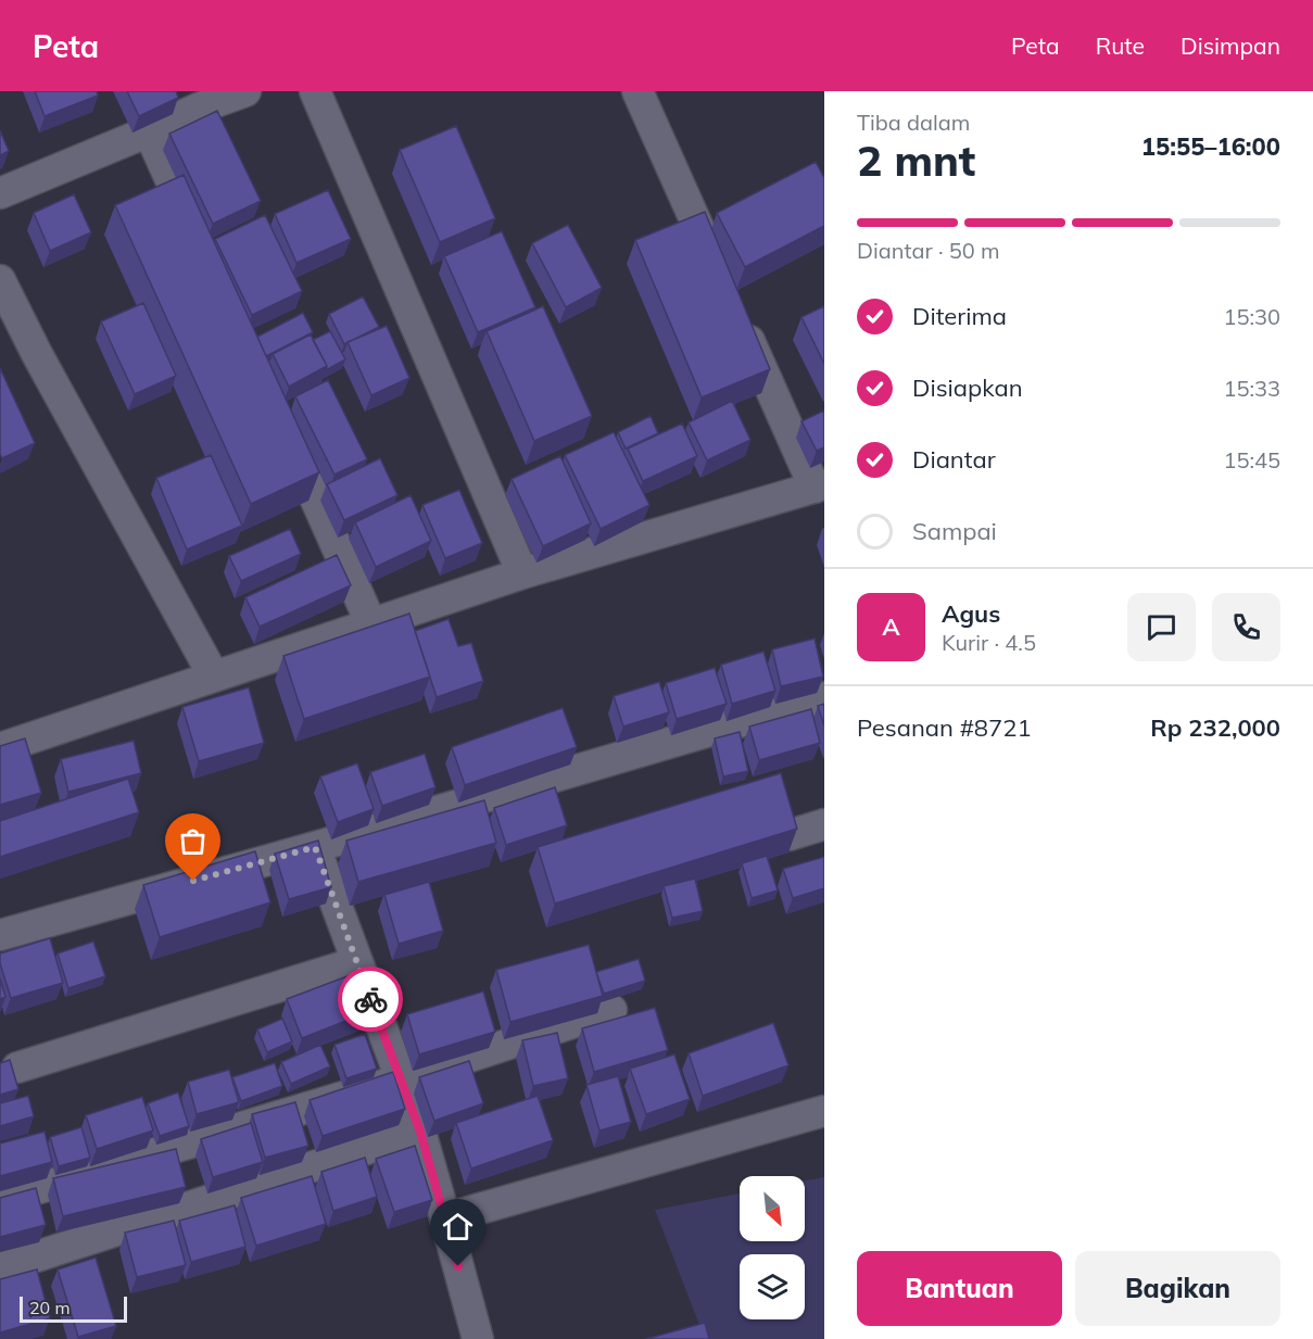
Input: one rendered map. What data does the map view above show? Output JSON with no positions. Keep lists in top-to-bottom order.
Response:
{
  "scale_bar": "20 m",
  "north": "bottom right",
  "page": {
    "header": "Peta",
    "nav": ["Peta", "Rute", "Disimpan"],
    "heading": ["2 mnt", "Tiba dalam", "15:55–16:00"],
    "panel": [
      "Agus",
      "Kurir · 4.5",
      "Pesanan #8721",
      "Rp 232,000"
    ],
    "bar": "Diantar · 50 m",
    "list": [
      ["Diterima", "15:30"],
      ["Disiapkan", "15:33"],
      ["Diantar", "15:45"],
      "Sampai"
    ],
    "round": "A",
    "buttons": ["Bantuan", "Bagikan"],
    "scale": "20 m"
  }
}
